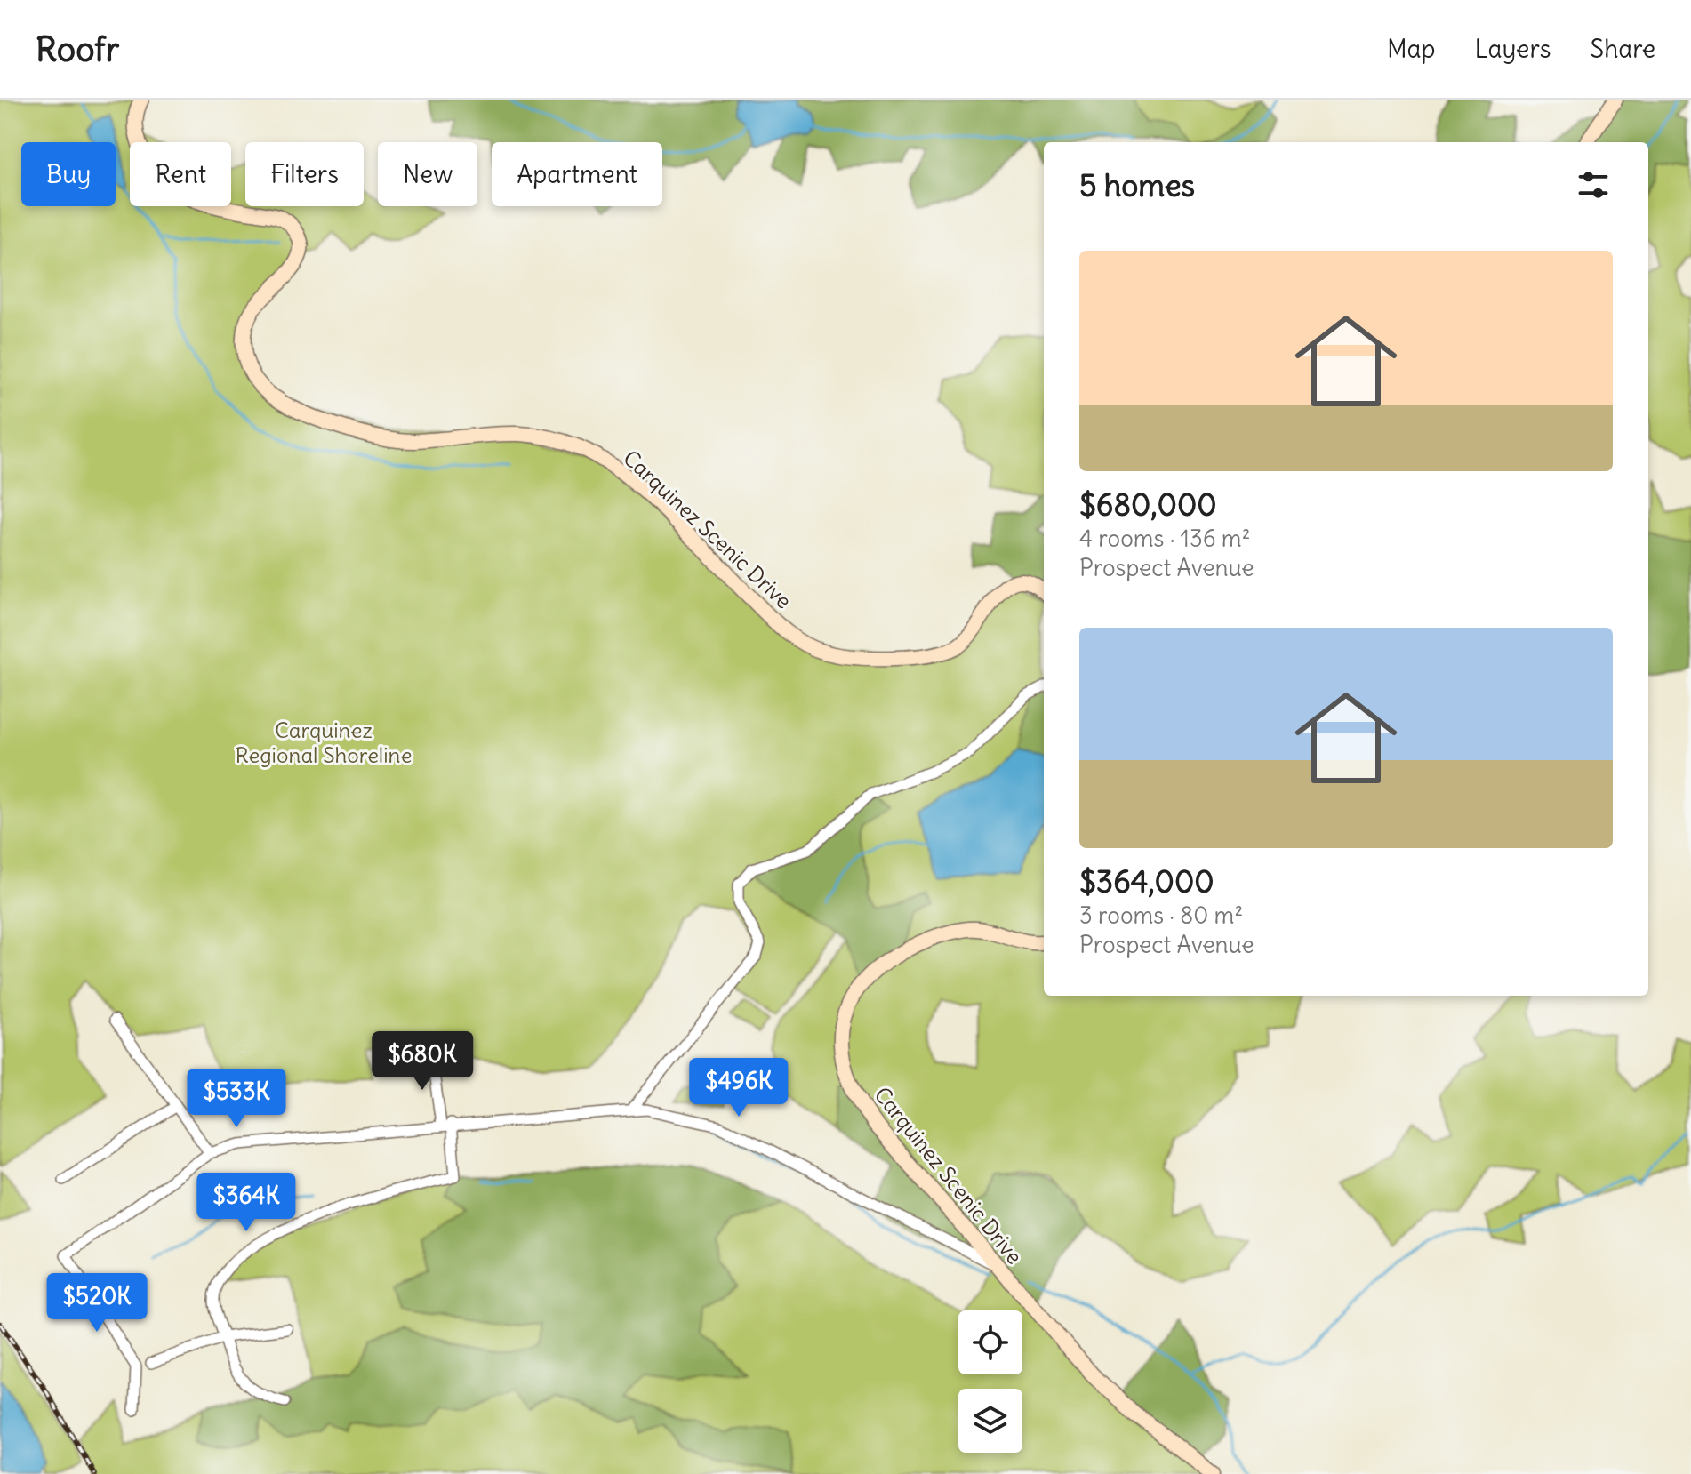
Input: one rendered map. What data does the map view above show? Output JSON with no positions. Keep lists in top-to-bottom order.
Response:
{
  "streets": {
    "street": ["Carquinez Scenic Drive"]
  },
  "parks": ["Carquinez Regional Shoreline"],
  "page": {
    "header": "Roofr",
    "nav": ["Map", "Layers", "Share"],
    "chip": [
      "Buy",
      "Rent",
      "Filters",
      "New",
      "Apartment"
    ],
    "heading": "5 homes",
    "list": [
      {
        "name": "$680,000",
        "note": "4 rooms · 136 m² · Prospect Avenue"
      },
      {
        "name": "$364,000",
        "note": "3 rooms · 80 m² · Prospect Avenue"
      }
    ],
    "price": [
      "$680K",
      "$496K",
      "$533K",
      "$364K",
      "$520K"
    ]
  }
}
